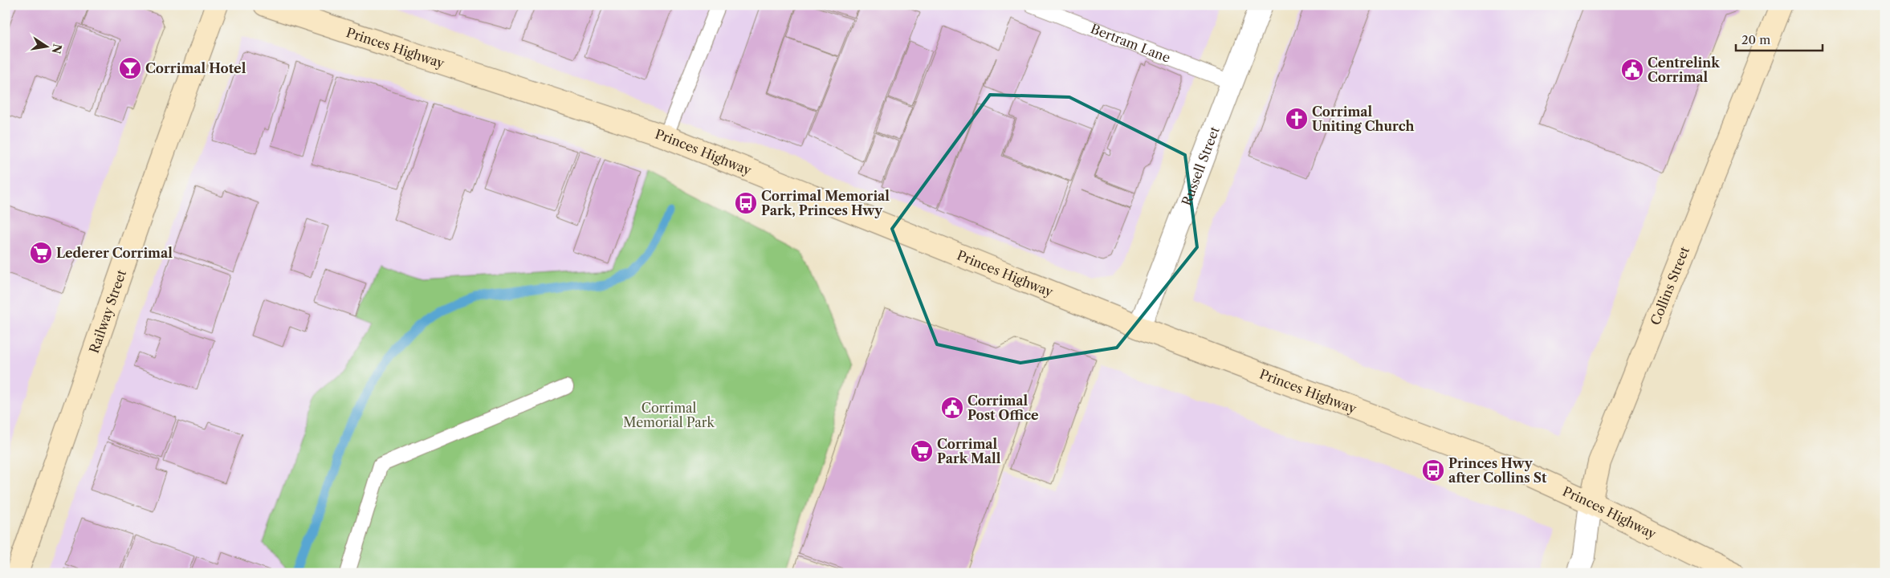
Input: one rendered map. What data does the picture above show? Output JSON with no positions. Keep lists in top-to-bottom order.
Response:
{
  "streets": {
    "main road": ["Princes Highway", "Collins Street", "Railway Street"],
    "street": ["Russell Street"],
    "lane": ["Bertram Lane"]
  },
  "crossings": [
    ["Bertram Lane", "Russell Street"],
    ["Princes Highway", "Russell Street"],
    ["Princes Highway", "Collins Street"]
  ],
  "parks": ["Corrimal Memorial Park"],
  "places": {
    "bar": ["Corrimal Hotel"],
    "public building": ["Centrelink Corrimal", "Corrimal Post Office"],
    "church": ["Corrimal Uniting Church"],
    "bus stop": ["Corrimal Memorial Park, Princes Hwy", "Princes Hwy after Collins St"],
    "supermarket": ["Lederer Corrimal", "Corrimal Park Mall"]
  },
  "scale_bar": "20 m",
  "north": "right"
}
